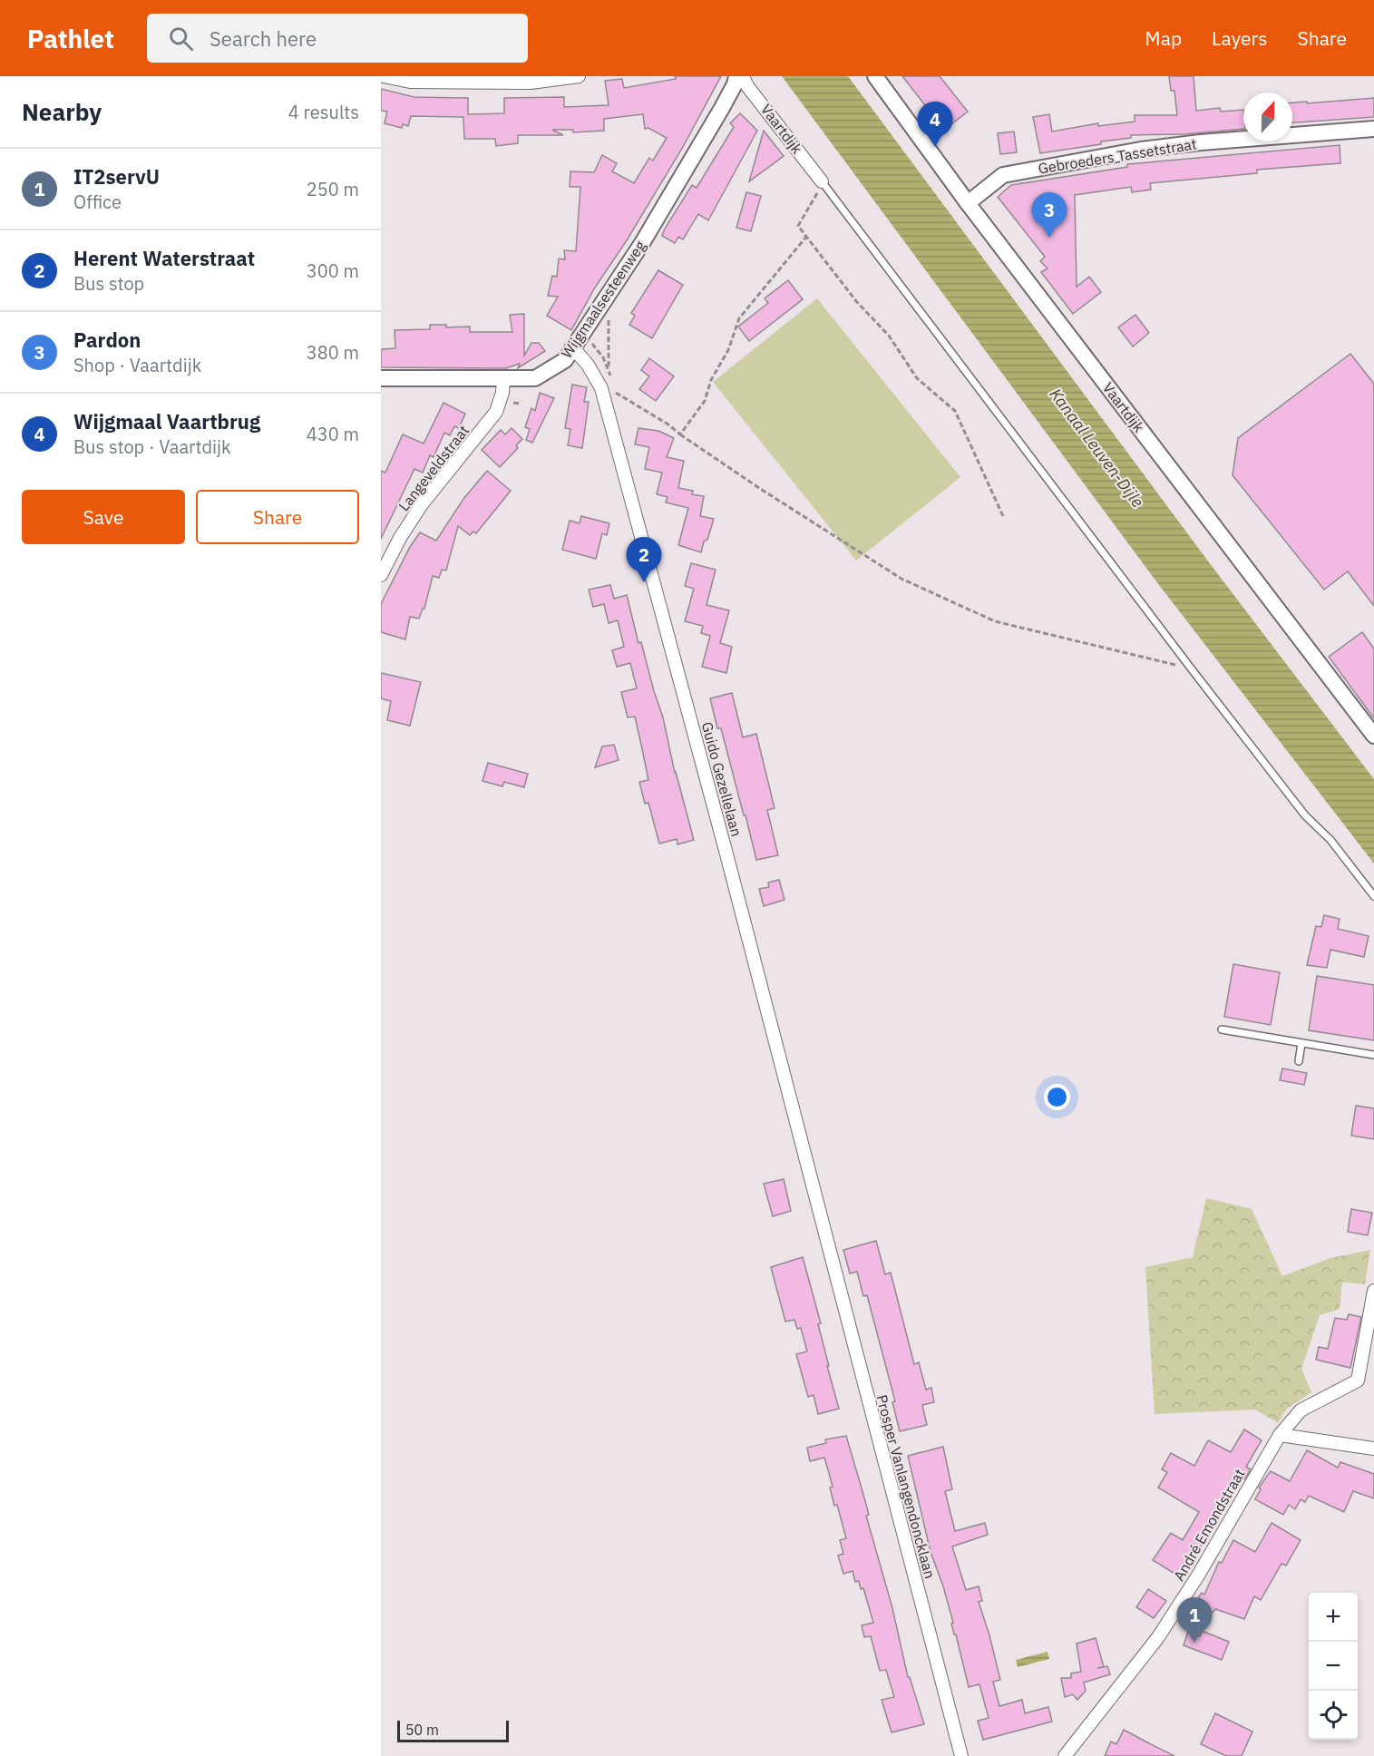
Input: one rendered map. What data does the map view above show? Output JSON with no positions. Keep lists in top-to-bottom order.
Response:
{
  "streets": {
    "street": [
      "Vaartdijk",
      "Gebroeders Tassetstraat",
      "Wijgmaalsesteenweg",
      "Langeveldstraat",
      "Guido Gezellelaan",
      "Prosper Vanlangendoncklaan",
      "André Emondstraat"
    ]
  },
  "crossings": [
    ["Vaartdijk", "Gebroeders Tassetstraat"],
    ["Wijgmaalsesteenweg", "Langeveldstraat"],
    ["Wijgmaalsesteenweg", "Guido Gezellelaan"],
    ["Guido Gezellelaan", "Prosper Vanlangendoncklaan"]
  ],
  "water": ["Kanaal Leuven-Dijle"],
  "scale_bar": "50 m",
  "north": "top",
  "page": {
    "header": "Pathlet",
    "search": "Search here",
    "nav": ["Map", "Layers", "Share"],
    "heading": ["Nearby", "4 results"],
    "pins": [
      "4",
      "3",
      "2",
      "1"
    ],
    "list": [
      {
        "mark": "1",
        "name": "IT2servU",
        "note": "Office",
        "value": "250 m"
      },
      {
        "mark": "2",
        "name": "Herent Waterstraat",
        "note": "Bus stop",
        "value": "300 m"
      },
      {
        "mark": "3",
        "name": "Pardon",
        "note": "Shop · Vaartdijk",
        "value": "380 m"
      },
      {
        "mark": "4",
        "name": "Wijgmaal Vaartbrug",
        "note": "Bus stop · Vaartdijk",
        "value": "430 m"
      }
    ],
    "buttons": ["Save", "Share"],
    "map_buttons": ["+", "−"],
    "scale": "50 m"
  }
}
